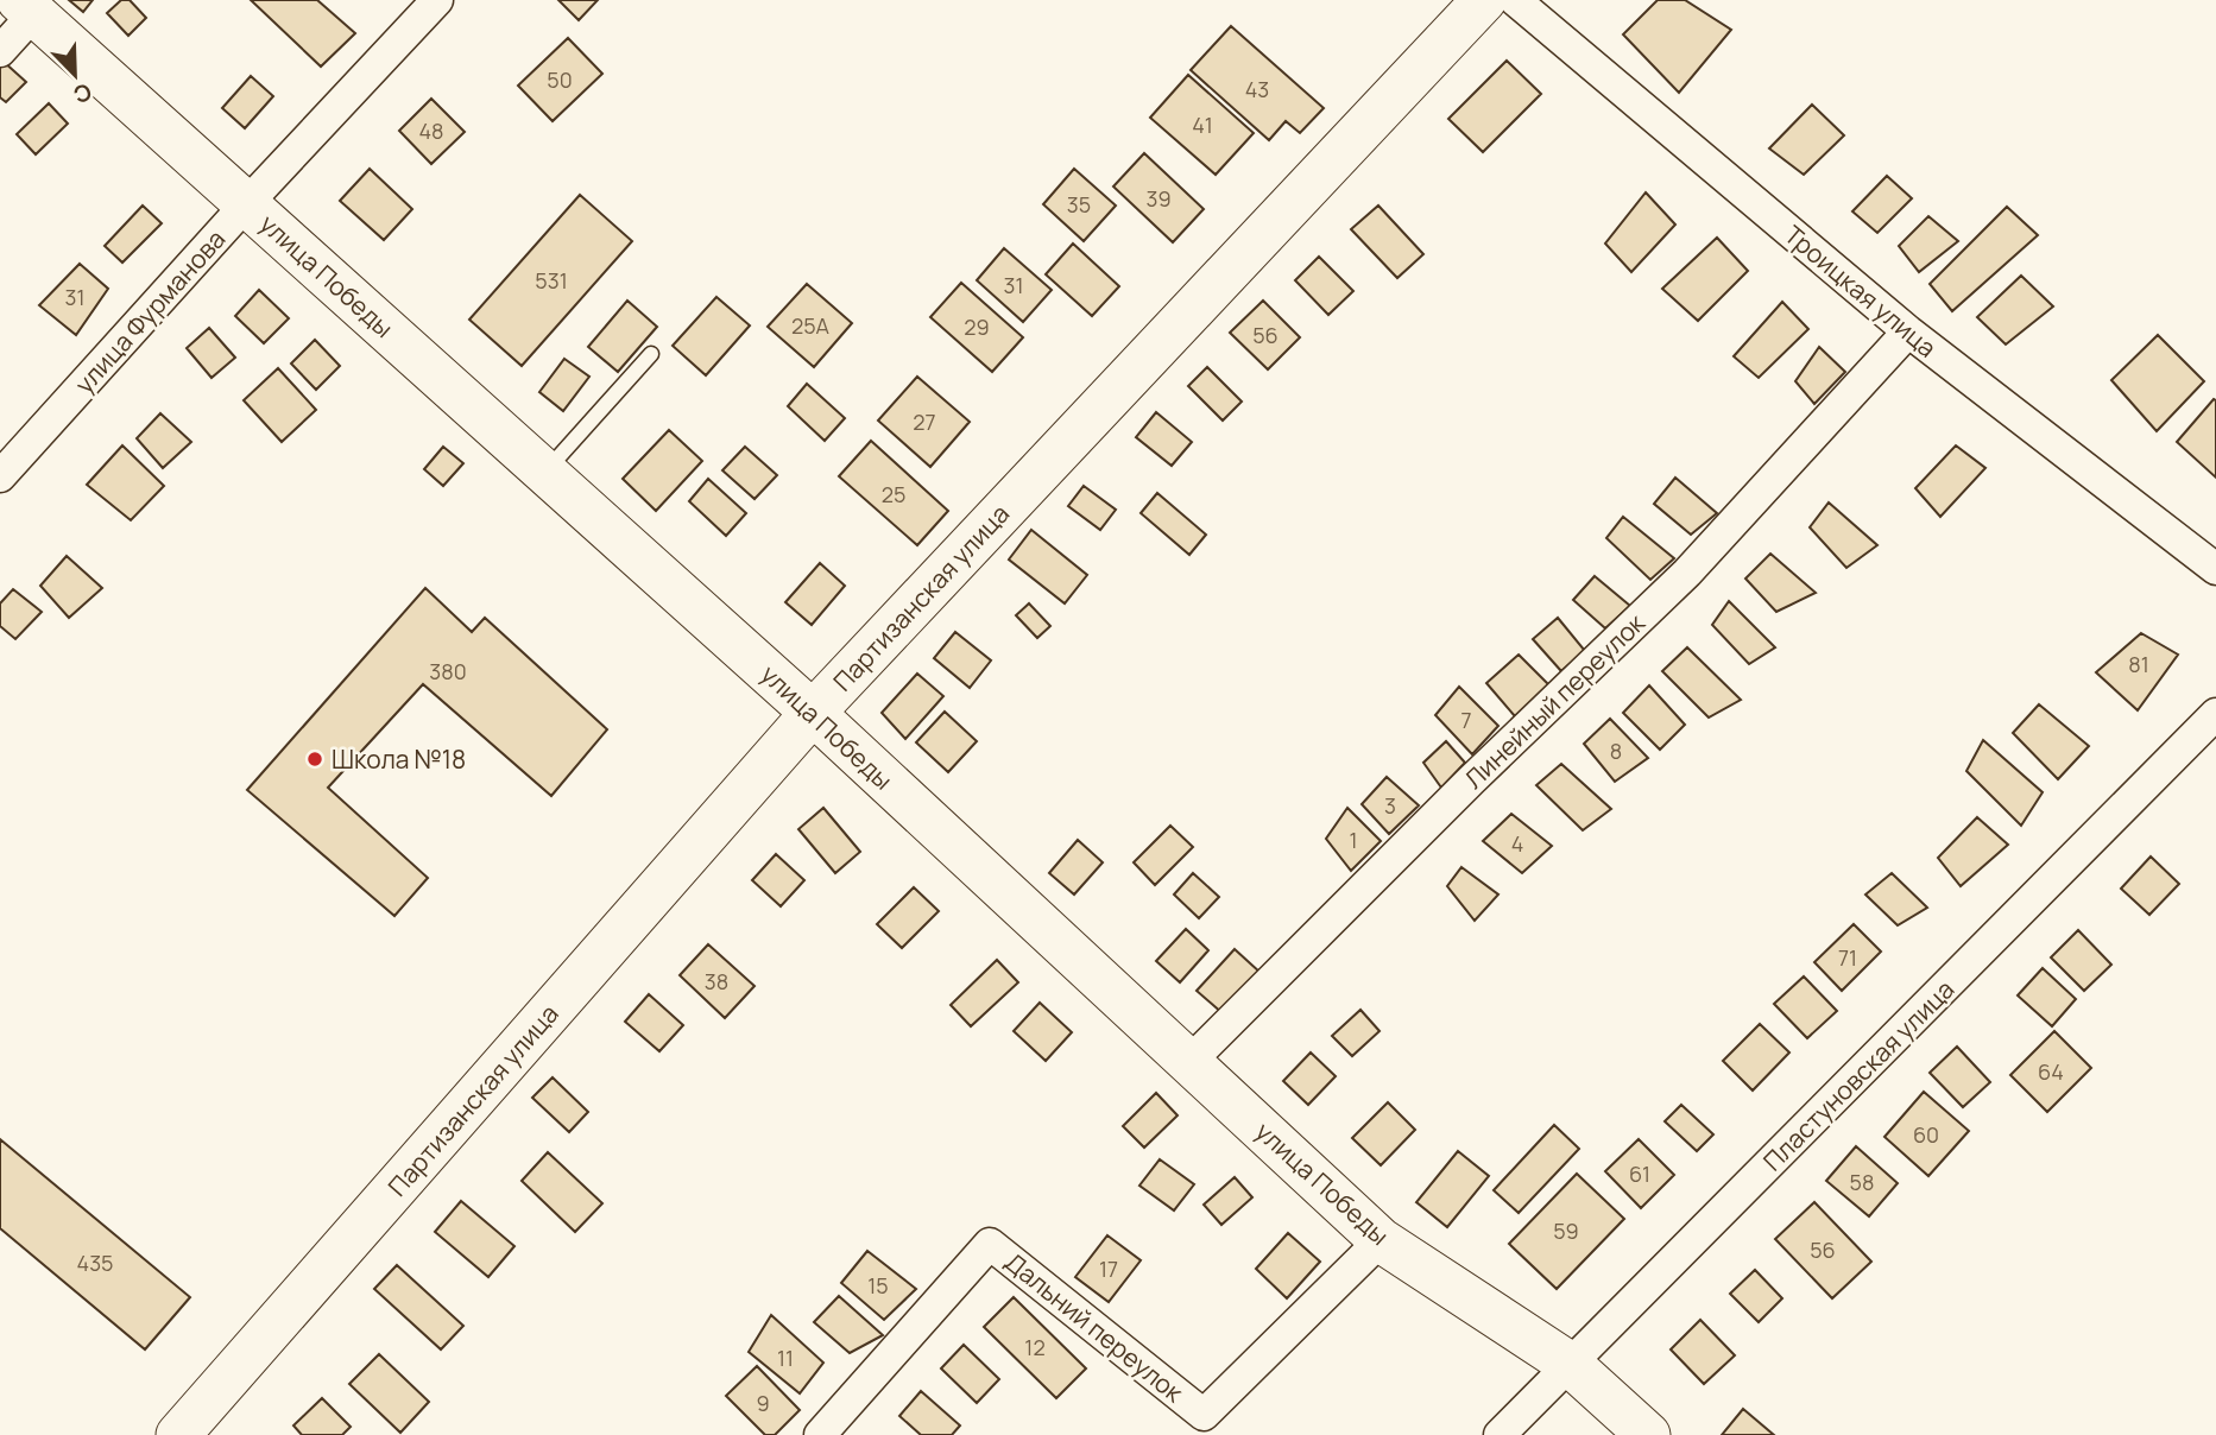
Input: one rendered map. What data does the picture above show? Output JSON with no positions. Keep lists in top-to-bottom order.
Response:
{
  "streets": {
    "street": [
      "улица Победы",
      "Троицкая улица",
      "улица Фурманова",
      "Партизанская улица",
      "Линейный переулок",
      "Пластуновская улица",
      "Дальний переулок"
    ]
  },
  "crossings": [
    ["улица Победы", "улица Фурманова"],
    ["улица Победы", "Партизанская улица"],
    ["улица Победы", "Линейный переулок"],
    ["улица Победы", "Пластуновская улица"],
    ["улица Победы", "Дальний переулок"],
    ["Троицкая улица", "Линейный переулок"]
  ],
  "places": ["Школа №18"],
  "house_numbers": [
    "50",
    "43",
    "41",
    "48",
    "39",
    "35",
    "531",
    "31",
    "31",
    "25А",
    "29",
    "56",
    "27",
    "25",
    "81",
    "380",
    "7",
    "8",
    "3",
    "1",
    "4",
    "71",
    "38",
    "64",
    "60",
    "61",
    "58",
    "59",
    "56",
    "435",
    "17",
    "15",
    "12",
    "11",
    "9"
  ],
  "north": "bottom right"
}
